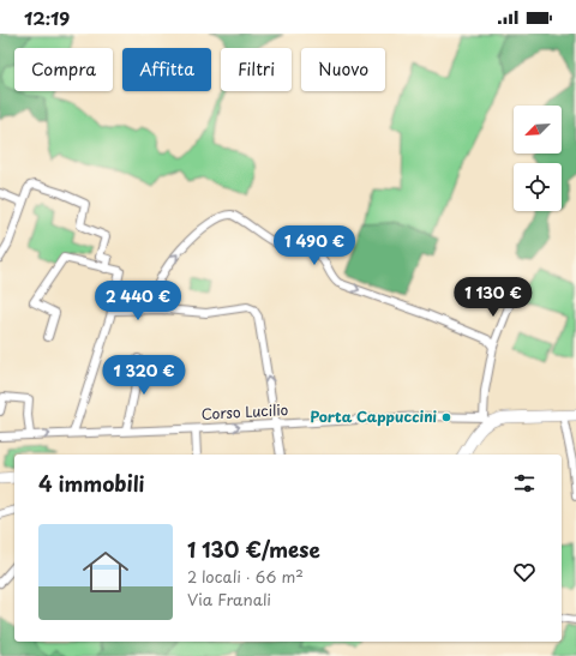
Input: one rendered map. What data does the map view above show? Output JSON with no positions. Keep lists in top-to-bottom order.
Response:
{
  "streets": {
    "street": ["Corso Lucilio"]
  },
  "places": ["Porta Cappuccini"],
  "north": "bottom left",
  "page": {
    "status": "12:19",
    "chip": [
      "Compra",
      "Affitta",
      "Filtri",
      "Nuovo"
    ],
    "price": [
      "1 490 €",
      "1 130 €",
      "2 440 €",
      "1 320 €"
    ],
    "heading": "4 immobili",
    "list": [
      {
        "name": "1 130 €/mese",
        "note": "2 locali · 66 m² · Via Franali"
      }
    ]
  }
}
